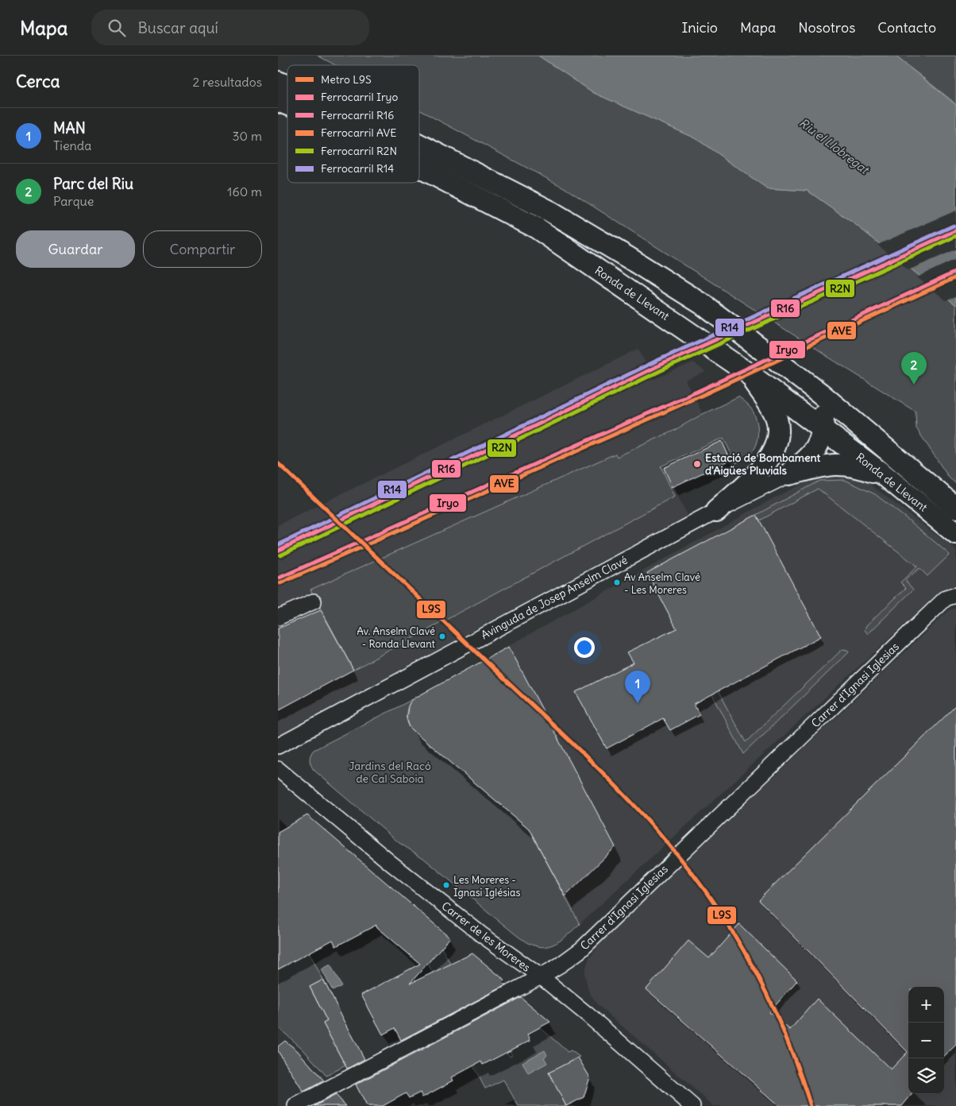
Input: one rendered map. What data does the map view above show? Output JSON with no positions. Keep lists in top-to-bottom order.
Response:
{
  "streets": {
    "main road": ["Ronda de Llevant"],
    "street": ["Avinguda de Josep Anselm Clavé", "Carrer d'Ignasi Iglesias", "Carrer de les Moreres"]
  },
  "crossings": [
    ["Carrer d'Ignasi Iglesias", "Carrer de les Moreres"]
  ],
  "water": ["Riu el Llobregat"],
  "parks": ["Jardins del Racó de Cal Saboia"],
  "places": [
    "Estació de Bombament d'Aigües Pluvials",
    "Av Anselm Clavé - Les Moreres",
    "Av. Anselm Clavé - Ronda Llevant",
    "Les Moreres - Ignasi Iglésias"
  ],
  "lines": [
    "rail line R14",
    "rail line R16",
    "rail line R2N",
    "rail line Iryo",
    "rail line AVE",
    "metro line L9S"
  ],
  "legend": [
    "Metro L9S",
    "Ferrocarril Iryo",
    "Ferrocarril R16",
    "Ferrocarril AVE",
    "Ferrocarril R2N",
    "Ferrocarril R14"
  ],
  "page": {
    "header": "Mapa",
    "search": "Buscar aquí",
    "nav": [
      "Inicio",
      "Mapa",
      "Nosotros",
      "Contacto"
    ],
    "heading": ["Cerca", "2 resultados"],
    "list": [
      {
        "mark": "1",
        "name": "MAN",
        "note": "Tienda",
        "value": "30 m"
      },
      {
        "mark": "2",
        "name": "Parc del Riu",
        "note": "Parque",
        "value": "160 m"
      }
    ],
    "buttons": ["Guardar", "Compartir"],
    "pins": ["2", "1"],
    "map_buttons": ["+", "−"]
  }
}
